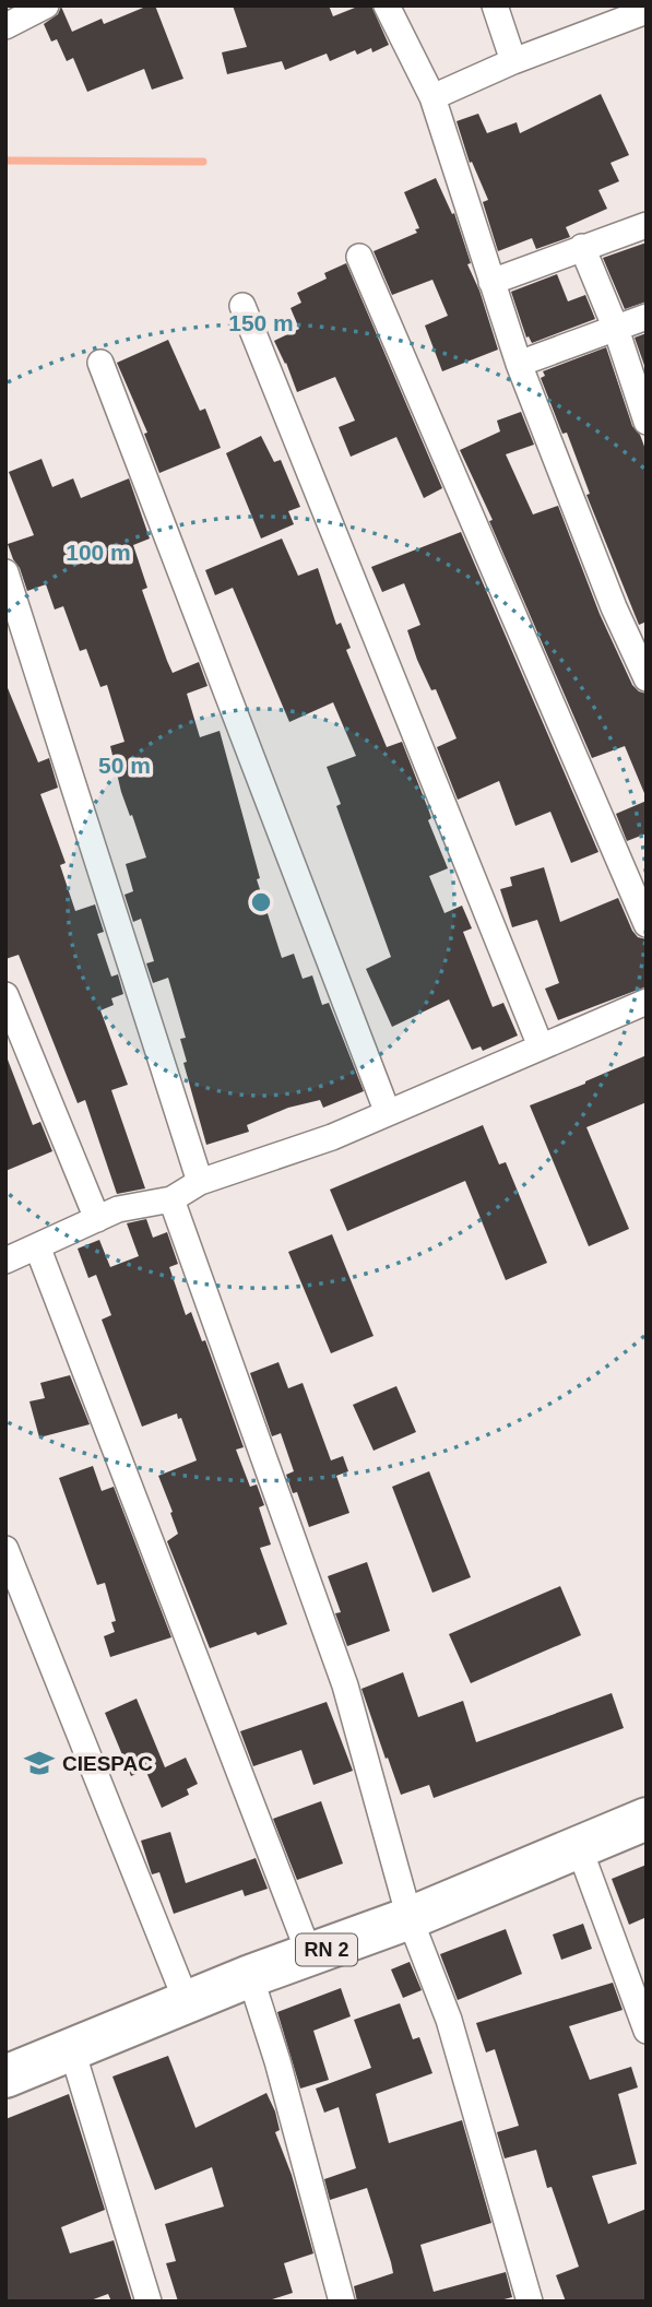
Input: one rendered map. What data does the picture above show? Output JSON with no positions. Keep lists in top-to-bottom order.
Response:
{
  "streets": {
    "highway": ["RN 2"]
  },
  "places": {
    "school or university": ["CIESPAC"]
  },
  "rings": ["150 m", "100 m", "50 m"]
}
